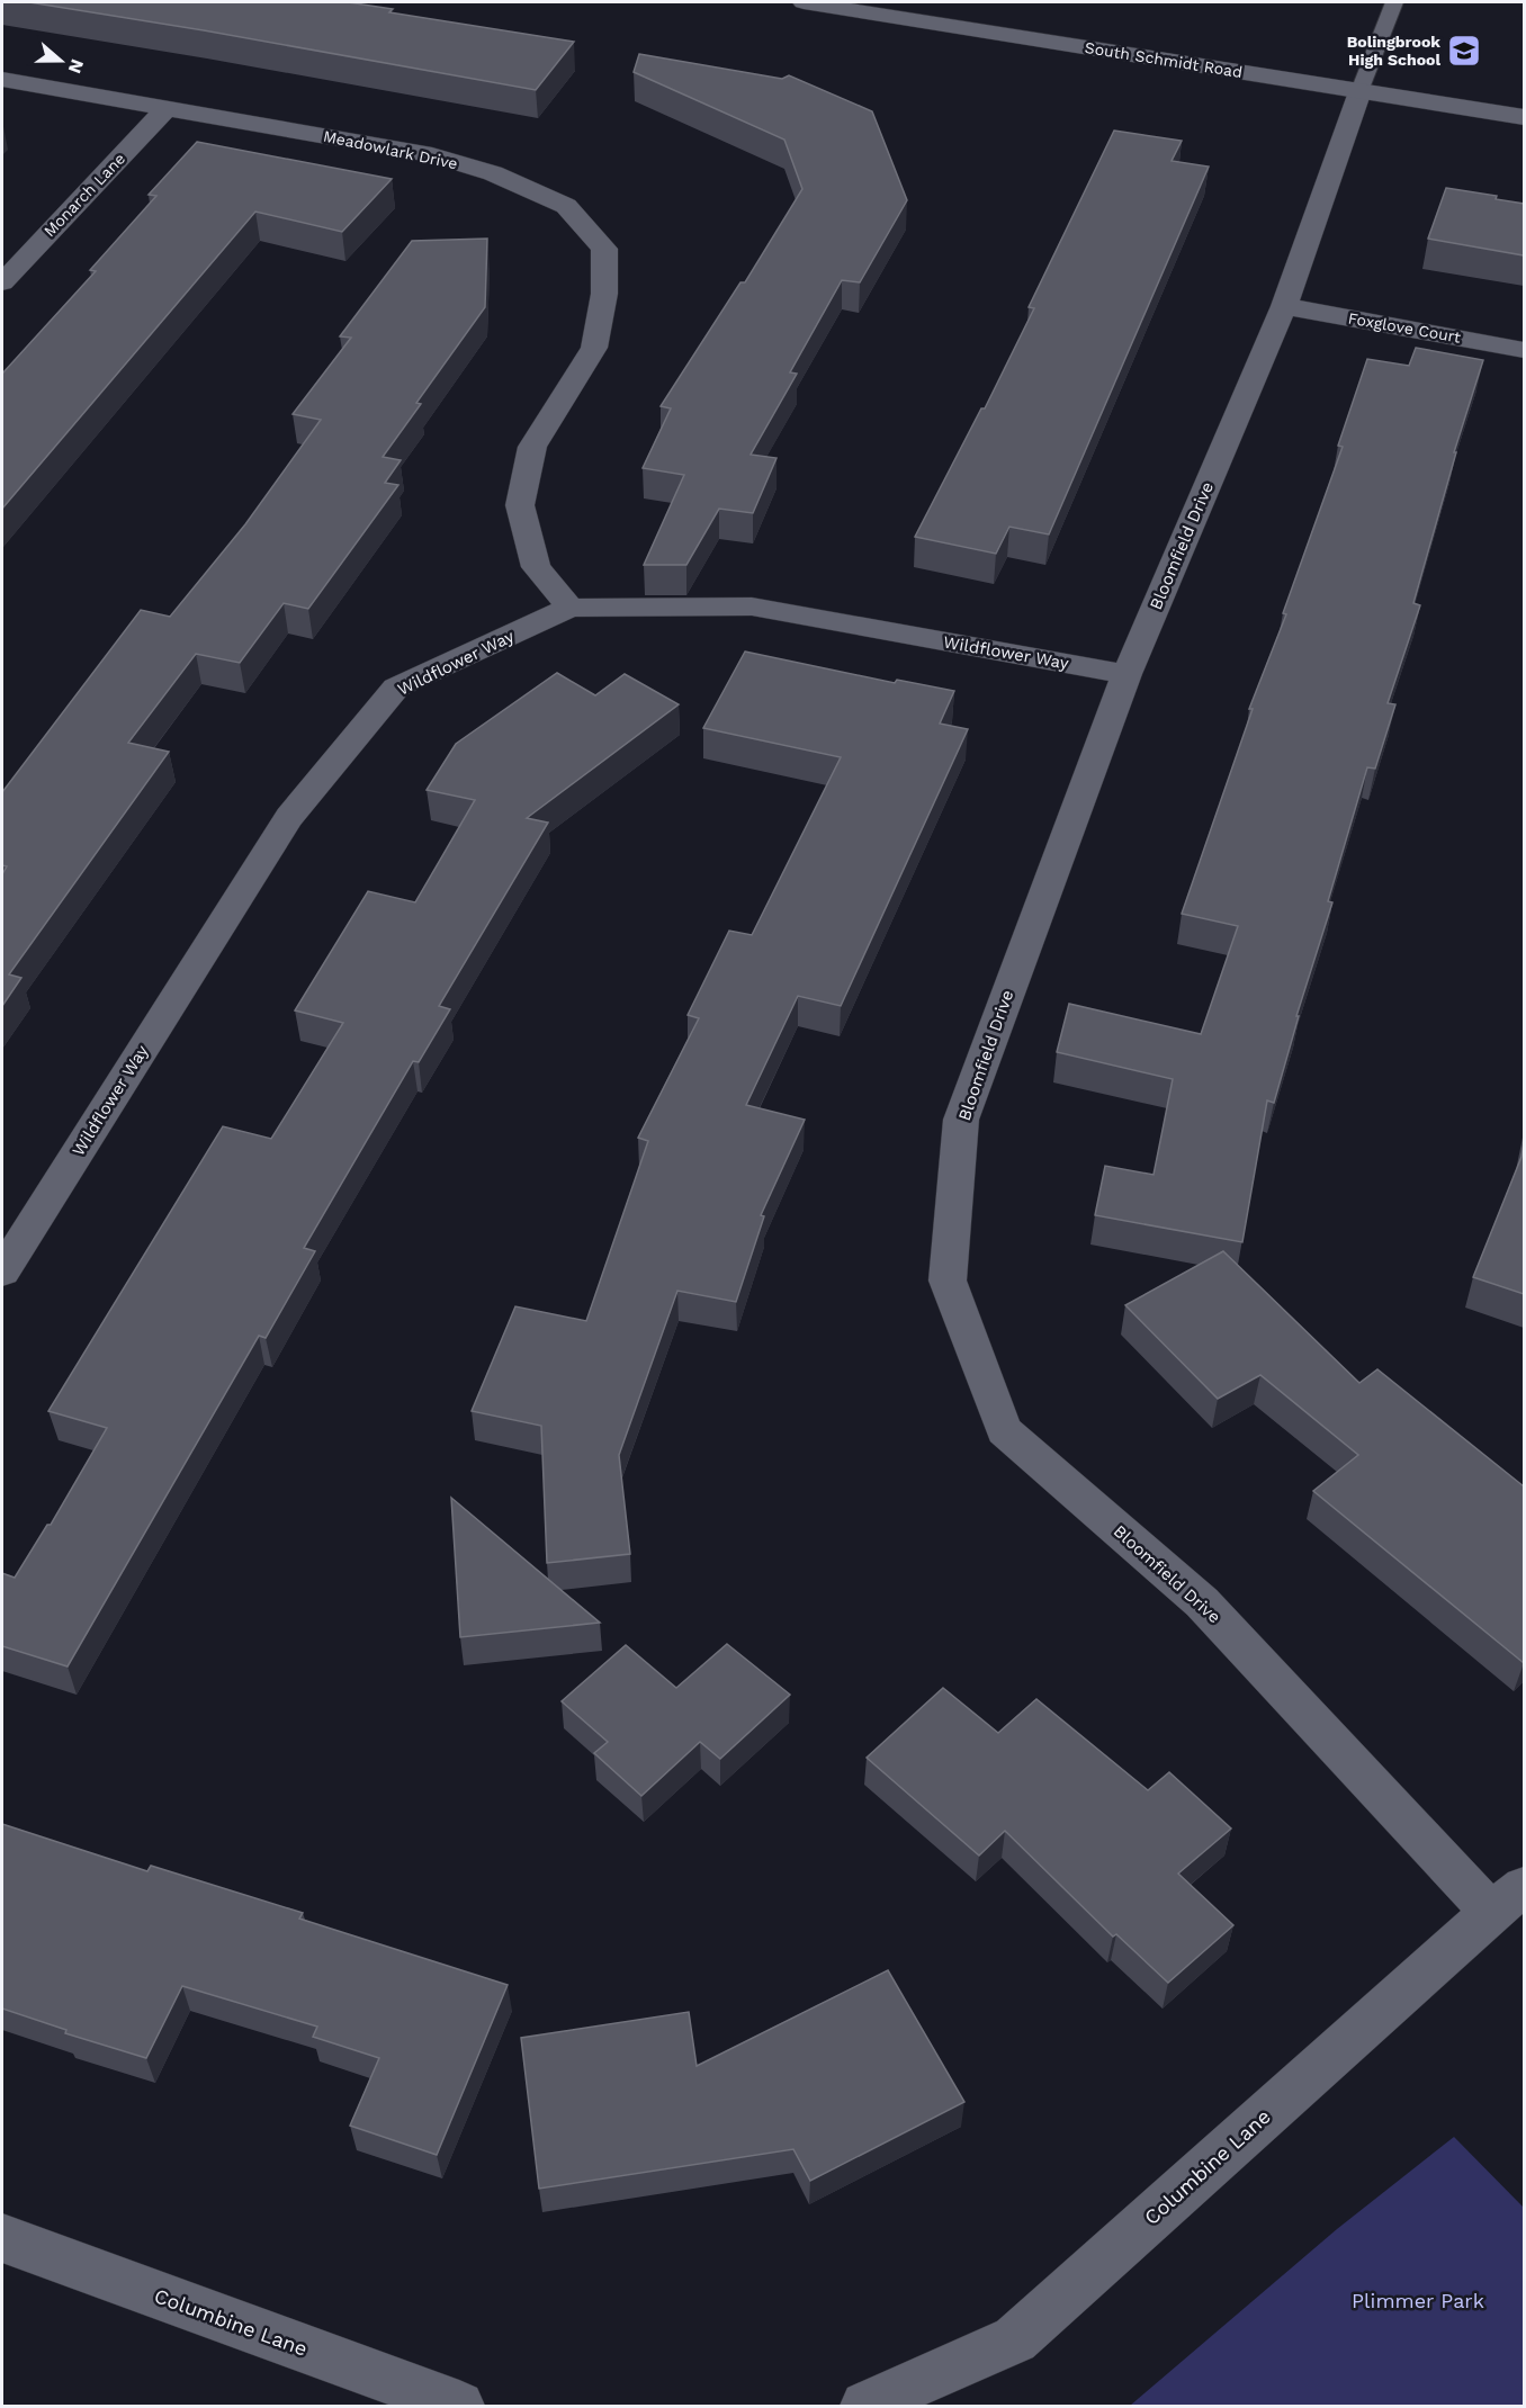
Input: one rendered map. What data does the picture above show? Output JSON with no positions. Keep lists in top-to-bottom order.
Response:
{
  "streets": {
    "street": [
      "South Schmidt Road",
      "Meadowlark Drive",
      "Monarch Lane",
      "Foxglove Court",
      "Bloomfield Drive",
      "Wildflower Way",
      "Columbine Lane"
    ]
  },
  "crossings": [
    ["South Schmidt Road", "Bloomfield Drive"],
    ["Meadowlark Drive", "Monarch Lane"],
    ["Meadowlark Drive", "Wildflower Way"],
    ["Foxglove Court", "Bloomfield Drive"],
    ["Bloomfield Drive", "Wildflower Way"],
    ["Bloomfield Drive", "Columbine Lane"]
  ],
  "parks": ["Plimmer Park"],
  "places": {
    "school or university": ["Bolingbrook High School"]
  },
  "north": "right"
}
